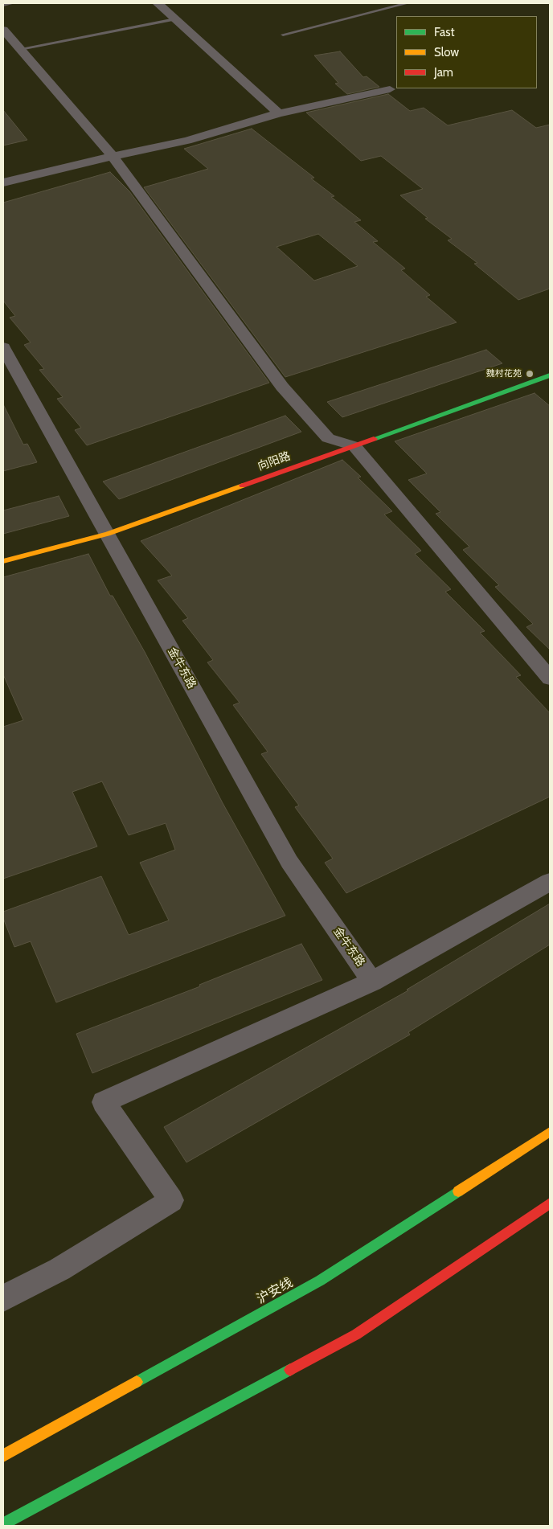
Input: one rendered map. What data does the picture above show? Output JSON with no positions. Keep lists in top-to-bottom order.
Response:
{
  "streets": {
    "main road": ["向阳路", "沪安线"],
    "street": ["金牛东路"]
  },
  "crossings": [
    ["向阳路", "金牛东路"]
  ],
  "places": ["魏村花苑"],
  "legend": ["Fast", "Slow", "Jam"]
}
